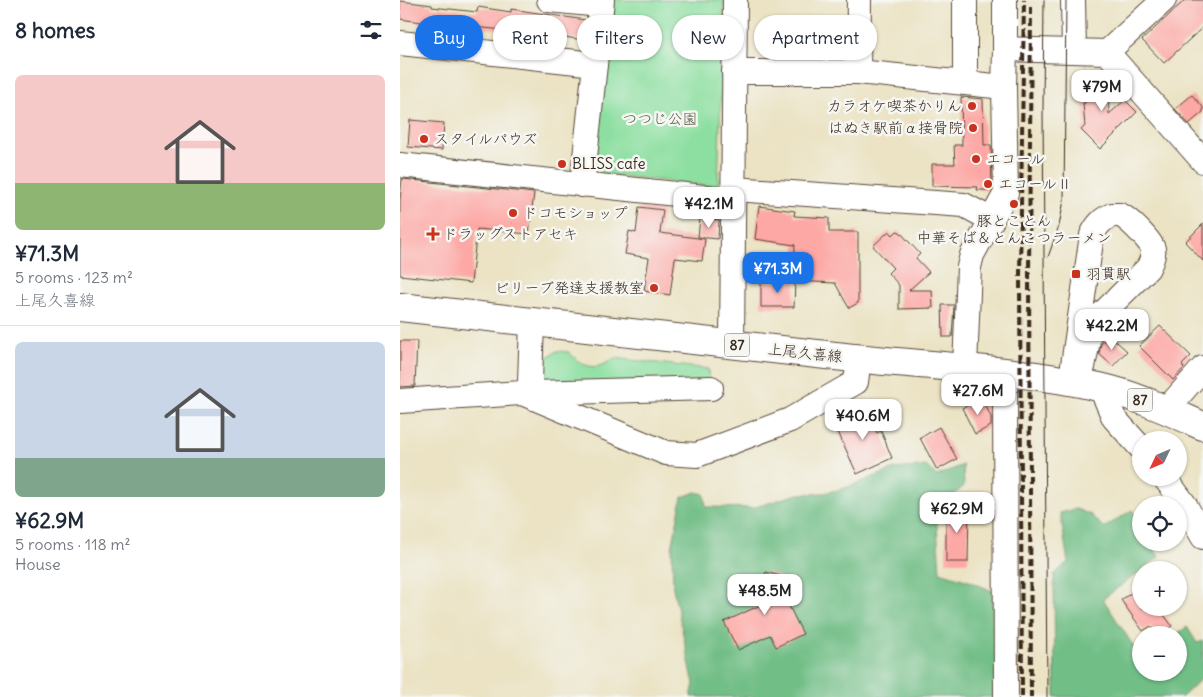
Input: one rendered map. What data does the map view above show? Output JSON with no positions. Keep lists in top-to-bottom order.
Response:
{
  "streets": {
    "main road": ["87", "上尾久喜線"]
  },
  "parks": ["つつじ公園"],
  "places": {
    "other": [
      "カラオケ喫茶かりん",
      "はぬき駅前α接骨院",
      "スタイルパウズ",
      "エコール",
      "BLISS cafe",
      "エコールⅡ",
      "豚とことん 中華そば＆とんこつラーメン",
      "ドコモショップ",
      "ビリーブ発達支援教室"
    ],
    "health": ["ドラッグストアセキ"],
    "transit": ["羽貫駅"]
  },
  "north": "bottom left",
  "page": {
    "heading": "8 homes",
    "chip": [
      "Buy",
      "Rent",
      "Filters",
      "New",
      "Apartment"
    ],
    "list": [
      {
        "name": "¥71.3M",
        "note": "5 rooms · 123 m² · 上尾久喜線"
      },
      {
        "name": "¥62.9M",
        "note": "5 rooms · 118 m² · House"
      }
    ],
    "price": [
      "¥79M",
      "¥42.1M",
      "¥71.3M",
      "¥42.2M",
      "¥27.6M",
      "¥40.6M",
      "¥62.9M",
      "¥48.5M"
    ],
    "map_buttons": ["+", "−"]
  }
}
